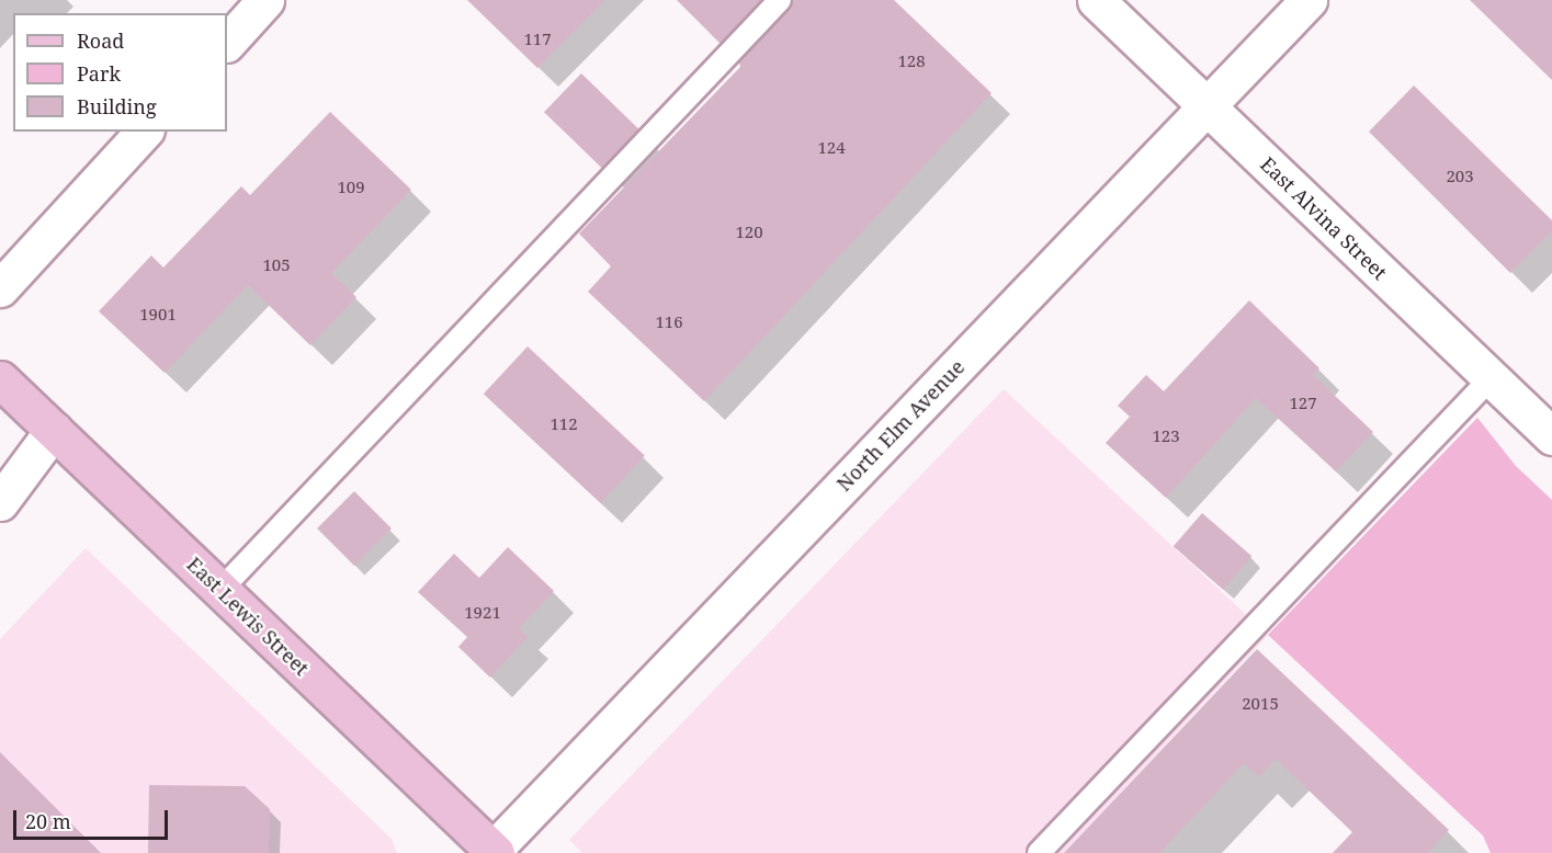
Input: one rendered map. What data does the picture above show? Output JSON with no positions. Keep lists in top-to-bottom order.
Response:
{
  "streets": {
    "main road": ["East Lewis Street"],
    "street": ["East Alvina Street", "North Elm Avenue"]
  },
  "crossings": [
    ["East Alvina Street", "North Elm Avenue"],
    ["North Elm Avenue", "East Lewis Street"]
  ],
  "house_numbers": [
    "117",
    "128",
    "124",
    "203",
    "109",
    "120",
    "105",
    "1901",
    "116",
    "127",
    "112",
    "123",
    "1921",
    "2015"
  ],
  "legend": ["Road", "Park", "Building"],
  "scale_bar": "20 m"
}
